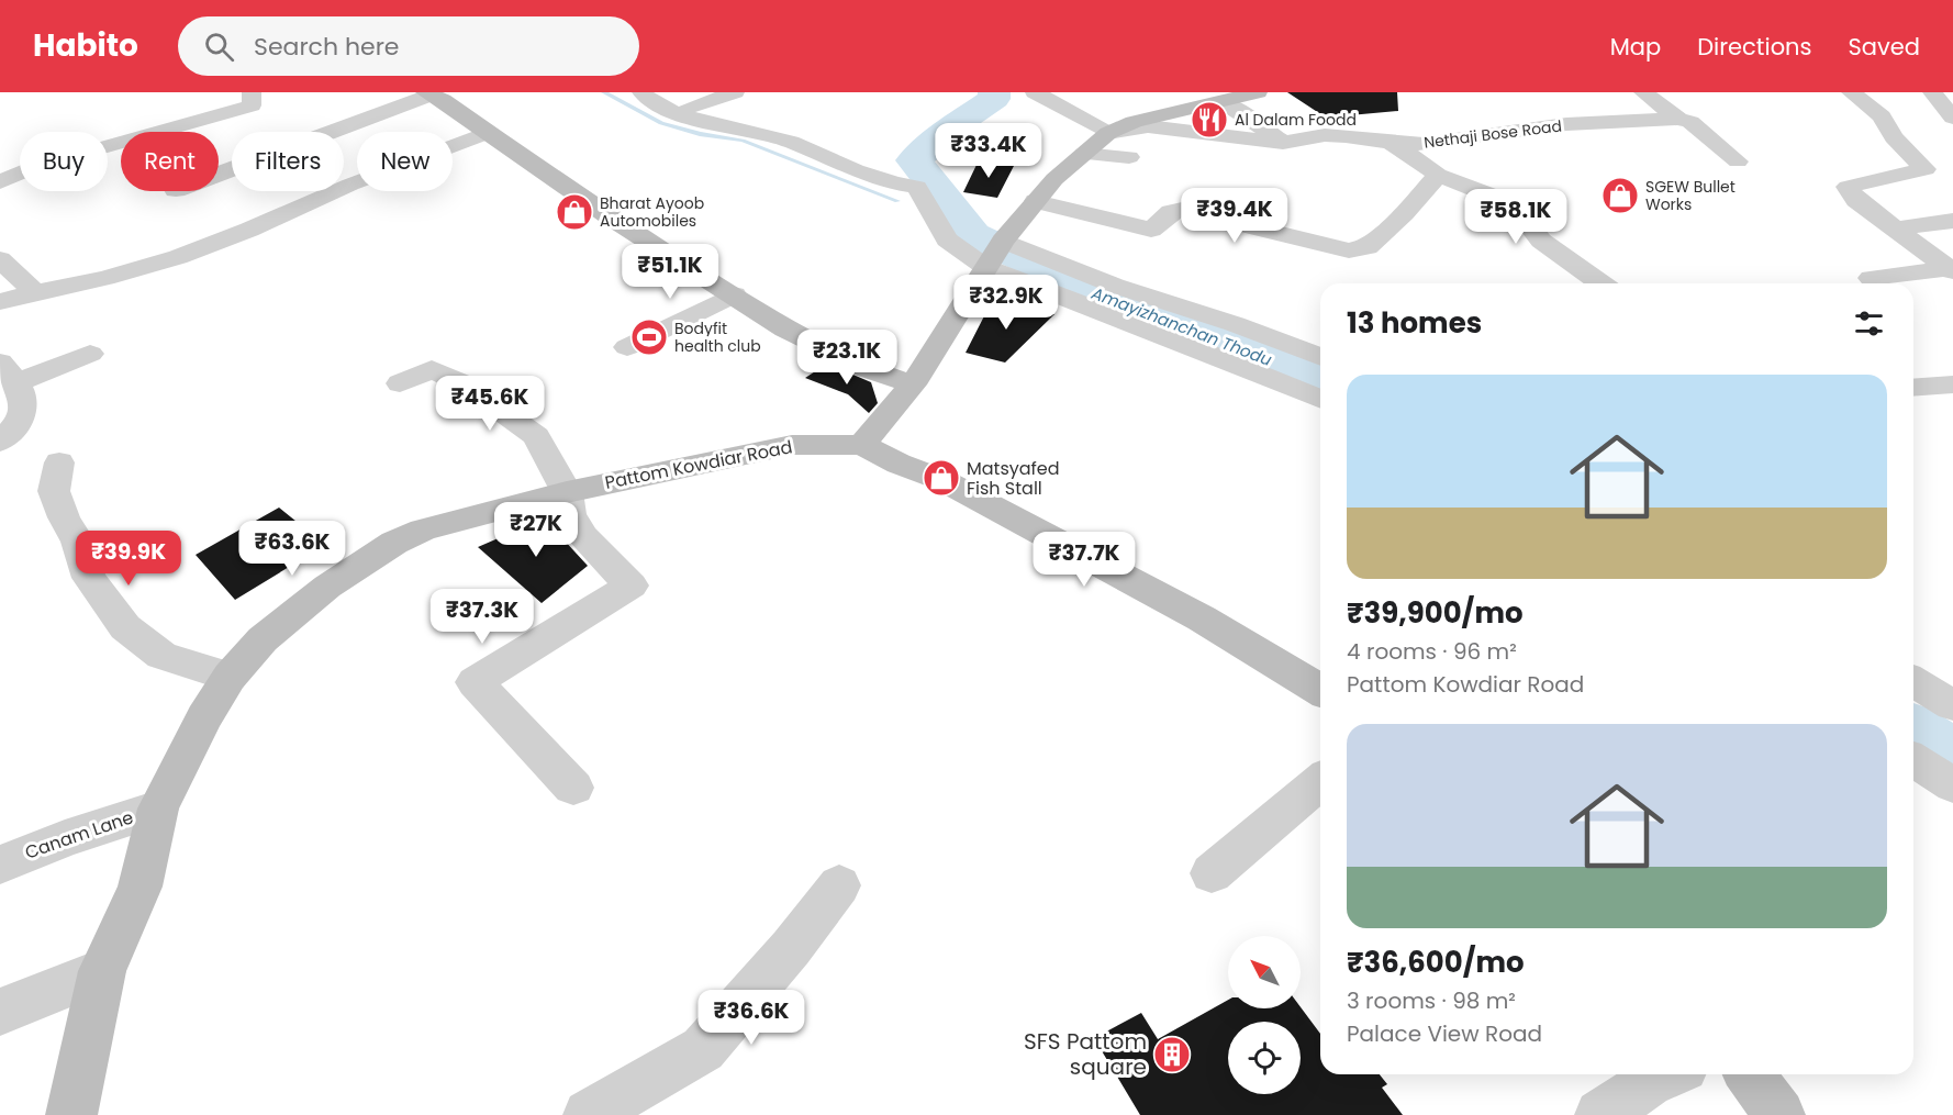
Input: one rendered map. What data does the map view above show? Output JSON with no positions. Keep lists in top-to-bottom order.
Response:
{
  "streets": {
    "main road": ["Pattom Kowdiar Road"],
    "street": ["Nethaji Bose Road", "Canam Lane"]
  },
  "crossings": [
    ["Pattom Kowdiar Road", "Canam Lane"]
  ],
  "water": ["Amayizhanchan Thodu"],
  "places": {
    "restaurant": ["Al Dalam Foodd"],
    "shop": ["SGEW Bullet Works", "Bharat Ayoob Automobiles", "Matsyafed Fish Stall"],
    "sports": ["Bodyfit health club"],
    "building": ["SFS Pattom square"]
  },
  "north": "top left",
  "page": {
    "header": "Habito",
    "search": "Search here",
    "nav": ["Map", "Directions", "Saved"],
    "price": [
      "₹33.4K",
      "₹39.4K",
      "₹58.1K",
      "₹51.1K",
      "₹32.9K",
      "₹23.1K",
      "₹45.6K",
      "₹27K",
      "₹63.6K",
      "₹39.9K",
      "₹37.7K",
      "₹37.3K",
      "₹36.6K"
    ],
    "chip": [
      "Buy",
      "Rent",
      "Filters",
      "New"
    ],
    "heading": "13 homes",
    "list": [
      {
        "name": "₹39,900/mo",
        "note": "4 rooms · 96 m² · Pattom Kowdiar Road"
      },
      {
        "name": "₹36,600/mo",
        "note": "3 rooms · 98 m² · Palace View Road"
      }
    ]
  }
}
